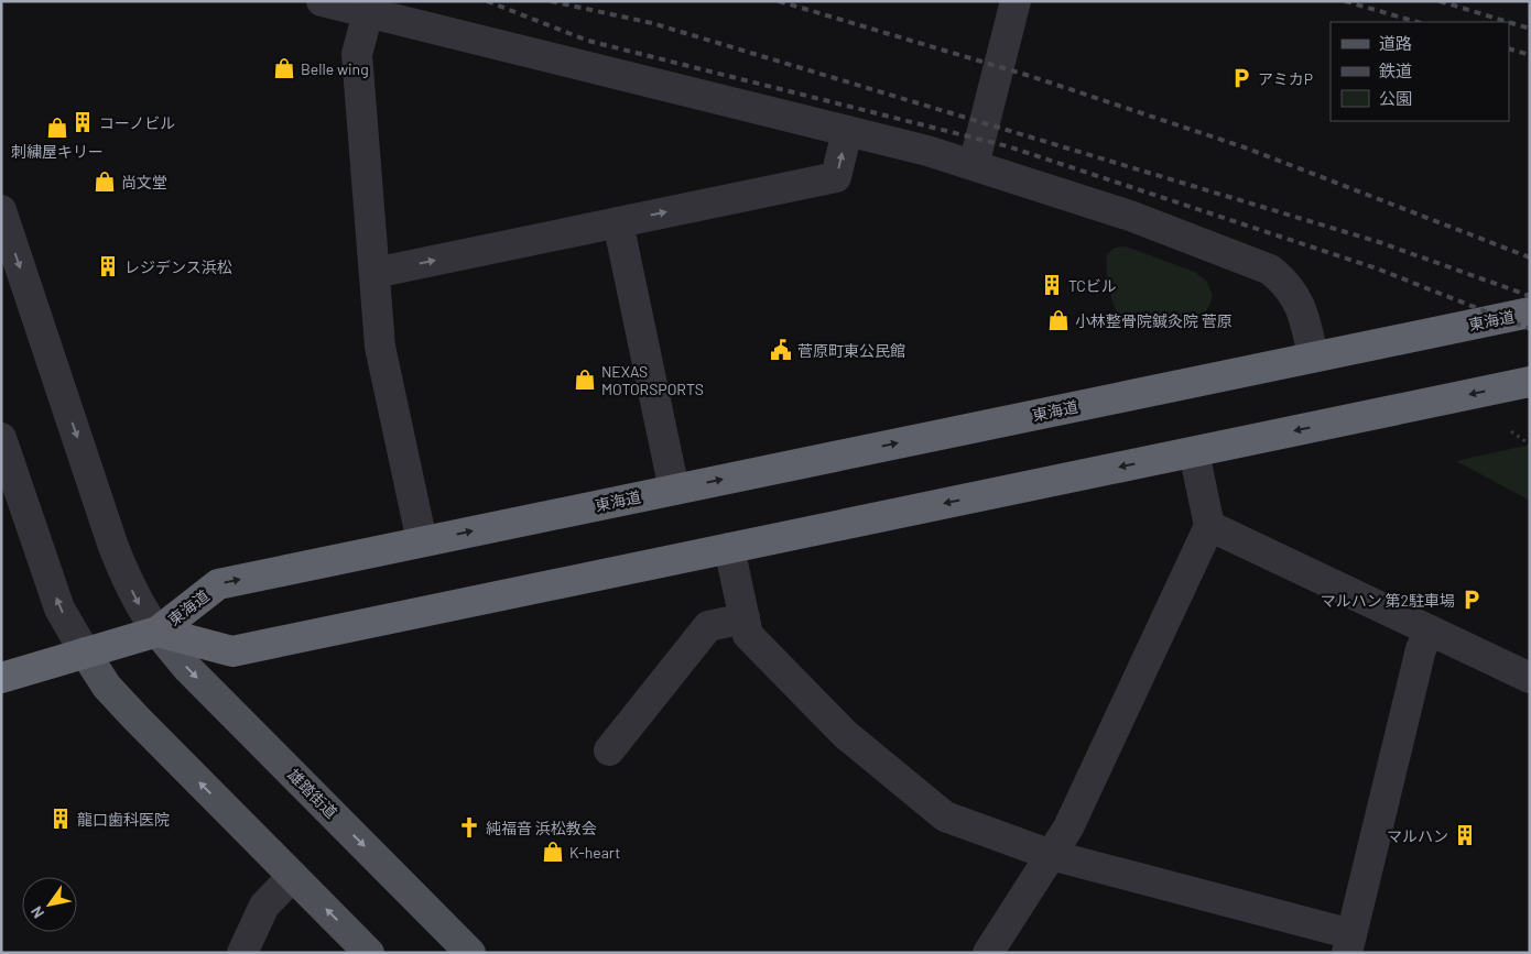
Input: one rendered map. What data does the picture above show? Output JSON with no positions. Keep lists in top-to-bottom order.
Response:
{
  "streets": {
    "highway": ["東海道"],
    "main road": ["雄踏街道"]
  },
  "crossings": [
    ["東海道", "雄踏街道"]
  ],
  "places": {
    "shop": [
      "Belle wing",
      "刺繍屋キリー",
      "尚文堂",
      "小林整骨院鍼灸院 菅原",
      "NEXAS MOTORSPORTS",
      "K-heart"
    ],
    "parking": ["アミカP", "マルハン 第2駐車場"],
    "building": [
      "コーノビル",
      "レジデンス浜松",
      "TCビル",
      "龍口歯科医院",
      "マルハン"
    ],
    "public building": ["菅原町東公民館"],
    "church": ["純福音 浜松教会"]
  },
  "legend": ["道路", "鉄道", "公園"],
  "north": "bottom left"
}
